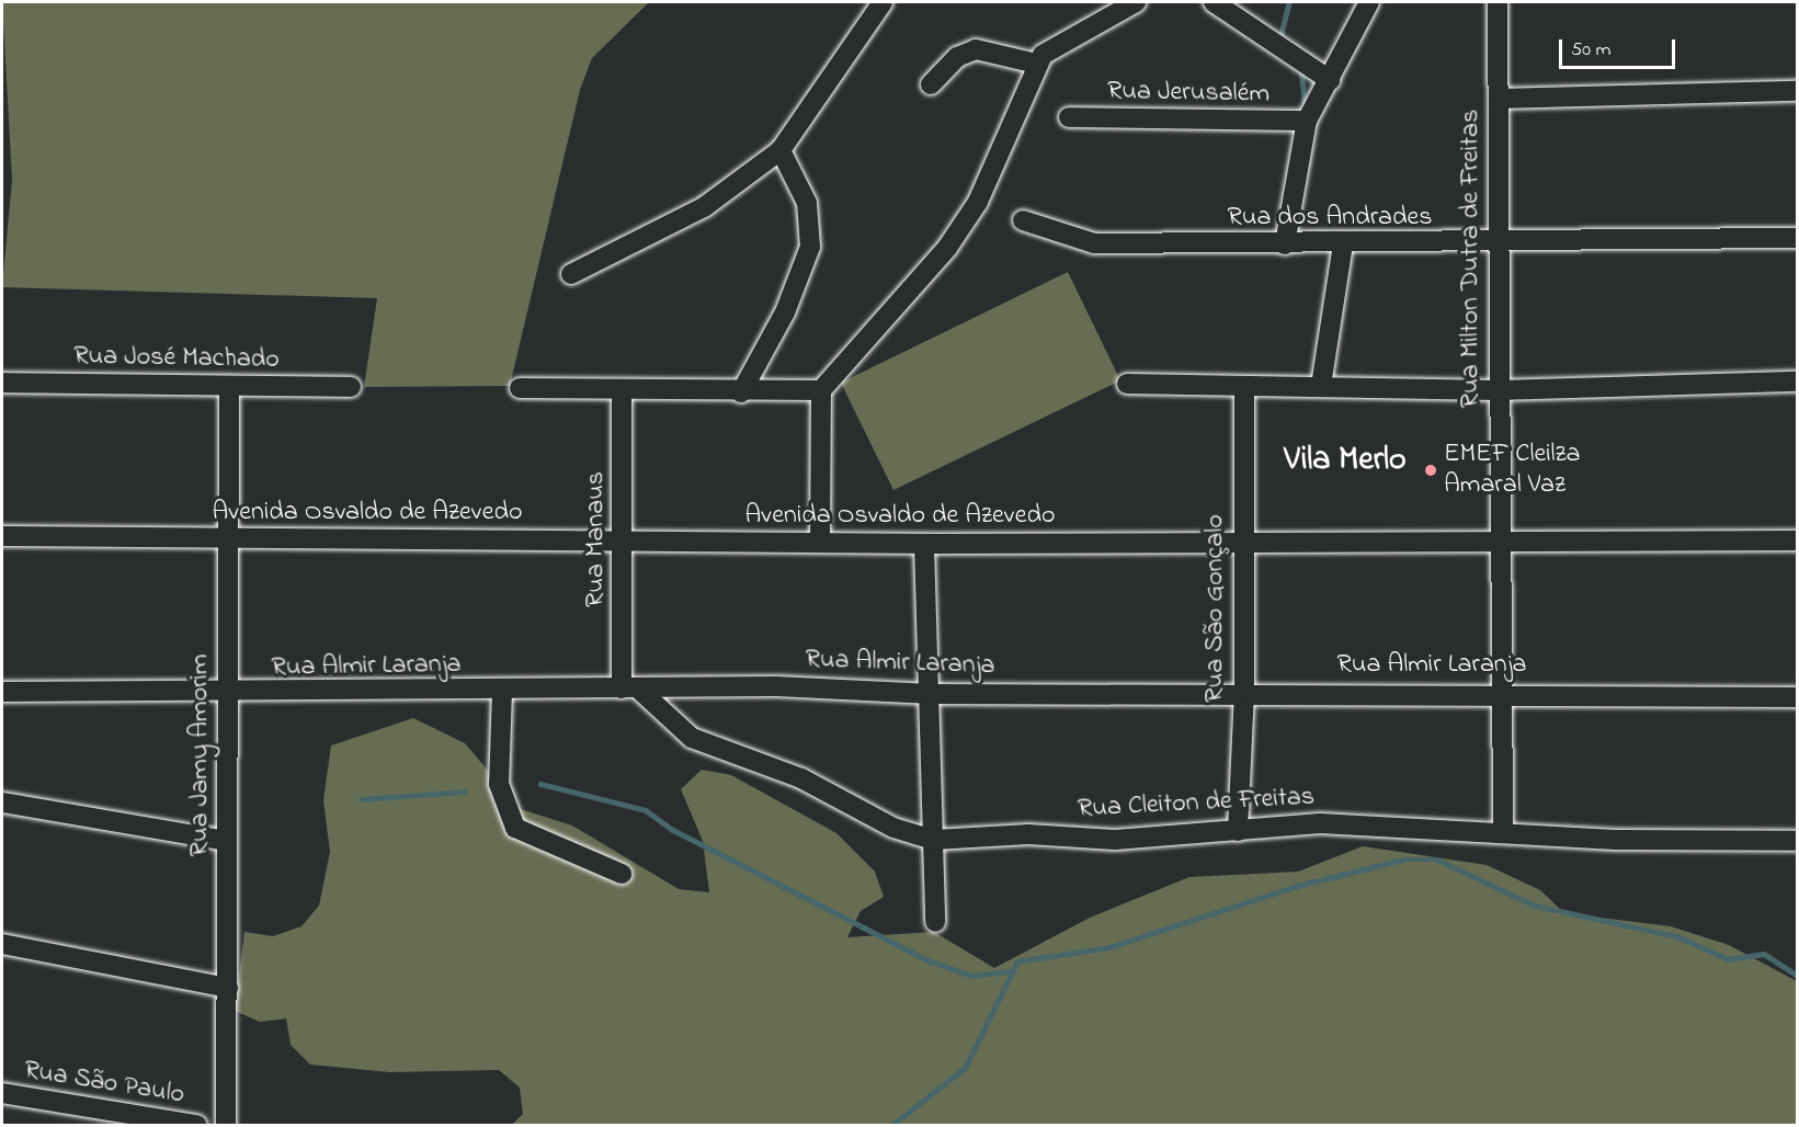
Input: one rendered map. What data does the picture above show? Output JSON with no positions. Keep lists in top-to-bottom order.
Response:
{
  "streets": {
    "street": [
      "Rua Jerusalém",
      "Rua dos Andrades",
      "Rua Milton Dutra de Freitas",
      "Rua José Machado",
      "Avenida Osvaldo de Azevedo",
      "Rua Manaus",
      "Rua São Gonçalo",
      "Rua Almir Laranja",
      "Rua Jamy Amorim",
      "Rua Cleiton de Freitas",
      "Rua São Paulo"
    ]
  },
  "crossings": [
    ["Rua dos Andrades", "Rua Milton Dutra de Freitas"],
    ["Rua Milton Dutra de Freitas", "Avenida Osvaldo de Azevedo"],
    ["Rua Milton Dutra de Freitas", "Rua Almir Laranja"],
    ["Rua Milton Dutra de Freitas", "Rua Cleiton de Freitas"],
    ["Rua José Machado", "Rua Jamy Amorim"],
    ["Avenida Osvaldo de Azevedo", "Rua Manaus"],
    ["Avenida Osvaldo de Azevedo", "Rua São Gonçalo"],
    ["Avenida Osvaldo de Azevedo", "Rua Jamy Amorim"],
    ["Rua Manaus", "Rua Almir Laranja"],
    ["Rua Manaus", "Rua Cleiton de Freitas"],
    ["Rua São Gonçalo", "Rua Almir Laranja"],
    ["Rua São Gonçalo", "Rua Cleiton de Freitas"],
    ["Rua Almir Laranja", "Rua Jamy Amorim"],
    ["Rua Almir Laranja", "Rua Cleiton de Freitas"]
  ],
  "districts": ["Vila Merlo"],
  "places": ["EMEF Cleilza Amaral Vaz"],
  "scale_bar": "50 m"
}
